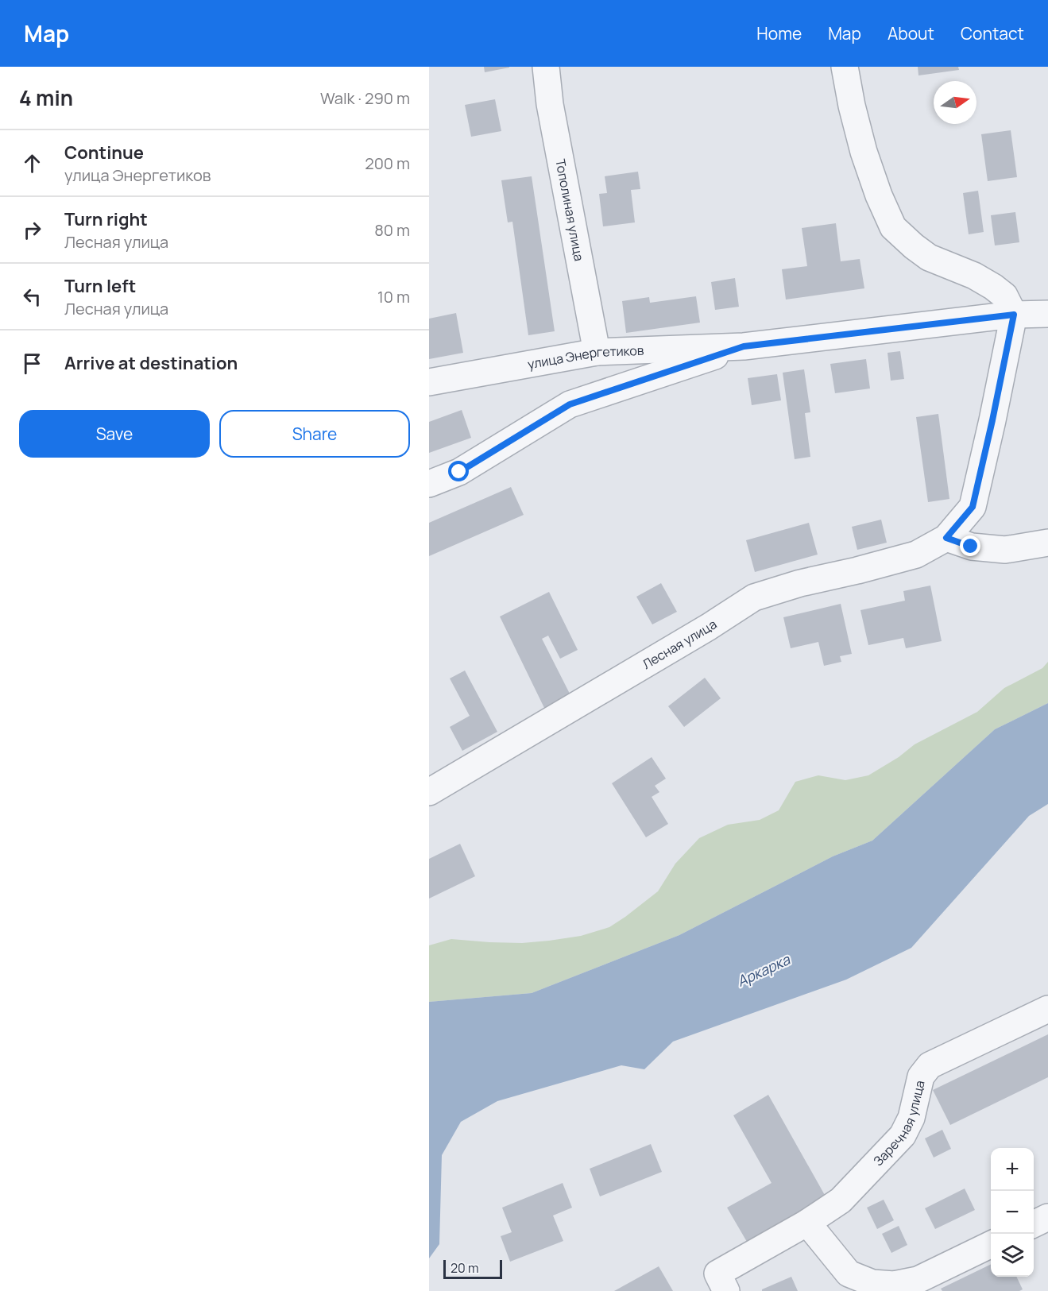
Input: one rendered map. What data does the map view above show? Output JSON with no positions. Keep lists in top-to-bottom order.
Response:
{
  "streets": {
    "street": [
      "Тополиная улица",
      "улица Энергетиков",
      "Лесная улица",
      "Заречная улица"
    ]
  },
  "crossings": [
    ["Тополиная улица", "улица Энергетиков"],
    ["улица Энергетиков", "Лесная улица"]
  ],
  "water": ["Аркарка"],
  "scale_bar": "20 m",
  "north": "right",
  "page": {
    "header": "Map",
    "nav": [
      "Home",
      "Map",
      "About",
      "Contact"
    ],
    "heading": ["4 min", "Walk · 290 m"],
    "list": [
      ["Continue", "улица Энергетиков", "200 m"],
      ["Turn right", "Лесная улица", "80 m"],
      ["Turn left", "Лесная улица", "10 m"],
      "Arrive at destination"
    ],
    "buttons": ["Save", "Share"],
    "map_buttons": ["+", "−"],
    "scale": "20 m"
  }
}
